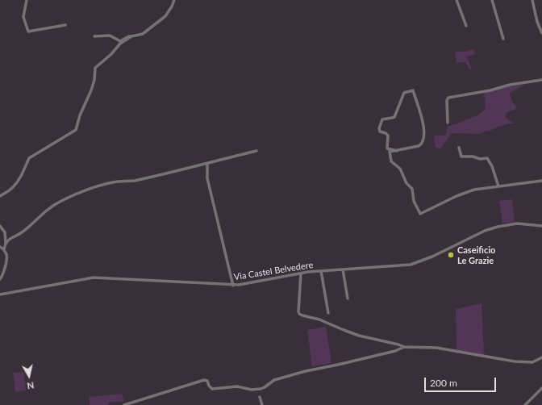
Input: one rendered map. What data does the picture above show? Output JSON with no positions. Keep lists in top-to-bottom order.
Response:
{
  "streets": {
    "street": ["Via Castel Belvedere"]
  },
  "places": ["Caseificio Le Grazie"],
  "scale_bar": "200 m",
  "north": "bottom"
}
